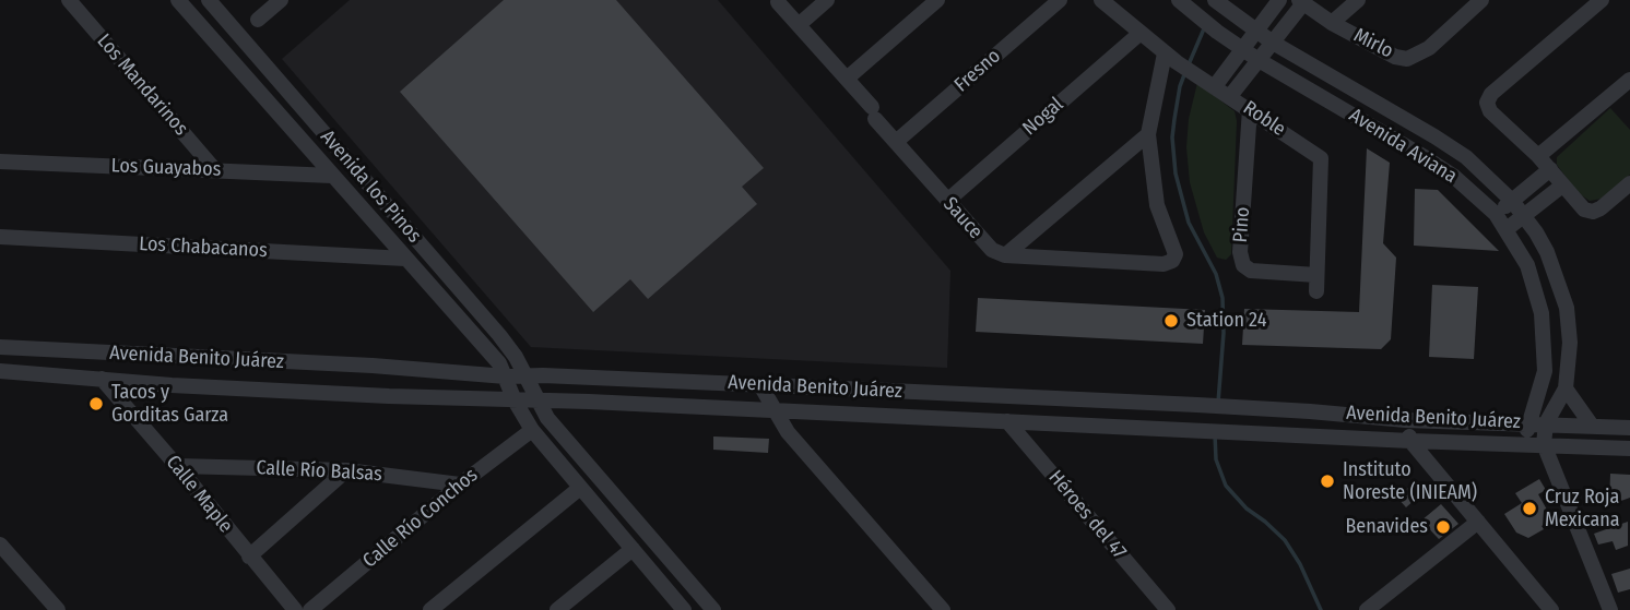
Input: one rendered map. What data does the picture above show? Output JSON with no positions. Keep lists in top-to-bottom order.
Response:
{
  "streets": {
    "street": [
      "Mirlo",
      "Fresno",
      "Los Mandarinos",
      "Nogal",
      "Roble",
      "Avenida Aviana",
      "Los Guayabos",
      "Avenida los Pinos",
      "Sauce",
      "Pino",
      "Los Chabacanos",
      "Avenida Benito Juárez",
      "Calle Río Balsas",
      "Calle Maple",
      "Héroes del 47",
      "Calle Río Conchos"
    ]
  },
  "crossings": [
    ["Fresno", "Sauce"],
    ["Los Mandarinos", "Los Guayabos"],
    ["Nogal", "Roble"],
    ["Nogal", "Sauce"],
    ["Roble", "Pino"],
    ["Avenida Aviana", "Avenida Benito Juárez"],
    ["Los Guayabos", "Avenida los Pinos"],
    ["Avenida los Pinos", "Los Chabacanos"],
    ["Avenida los Pinos", "Avenida Benito Juárez"],
    ["Avenida Benito Juárez", "Calle Maple"],
    ["Avenida Benito Juárez", "Héroes del 47"],
    ["Calle Río Balsas", "Calle Maple"],
    ["Calle Río Balsas", "Calle Río Conchos"]
  ],
  "places": [
    "Station 24",
    "Tacos y Gorditas Garza",
    "Instituto Noreste (INIEAM)",
    "Cruz Roja Mexicana",
    "Benavides"
  ]
}
